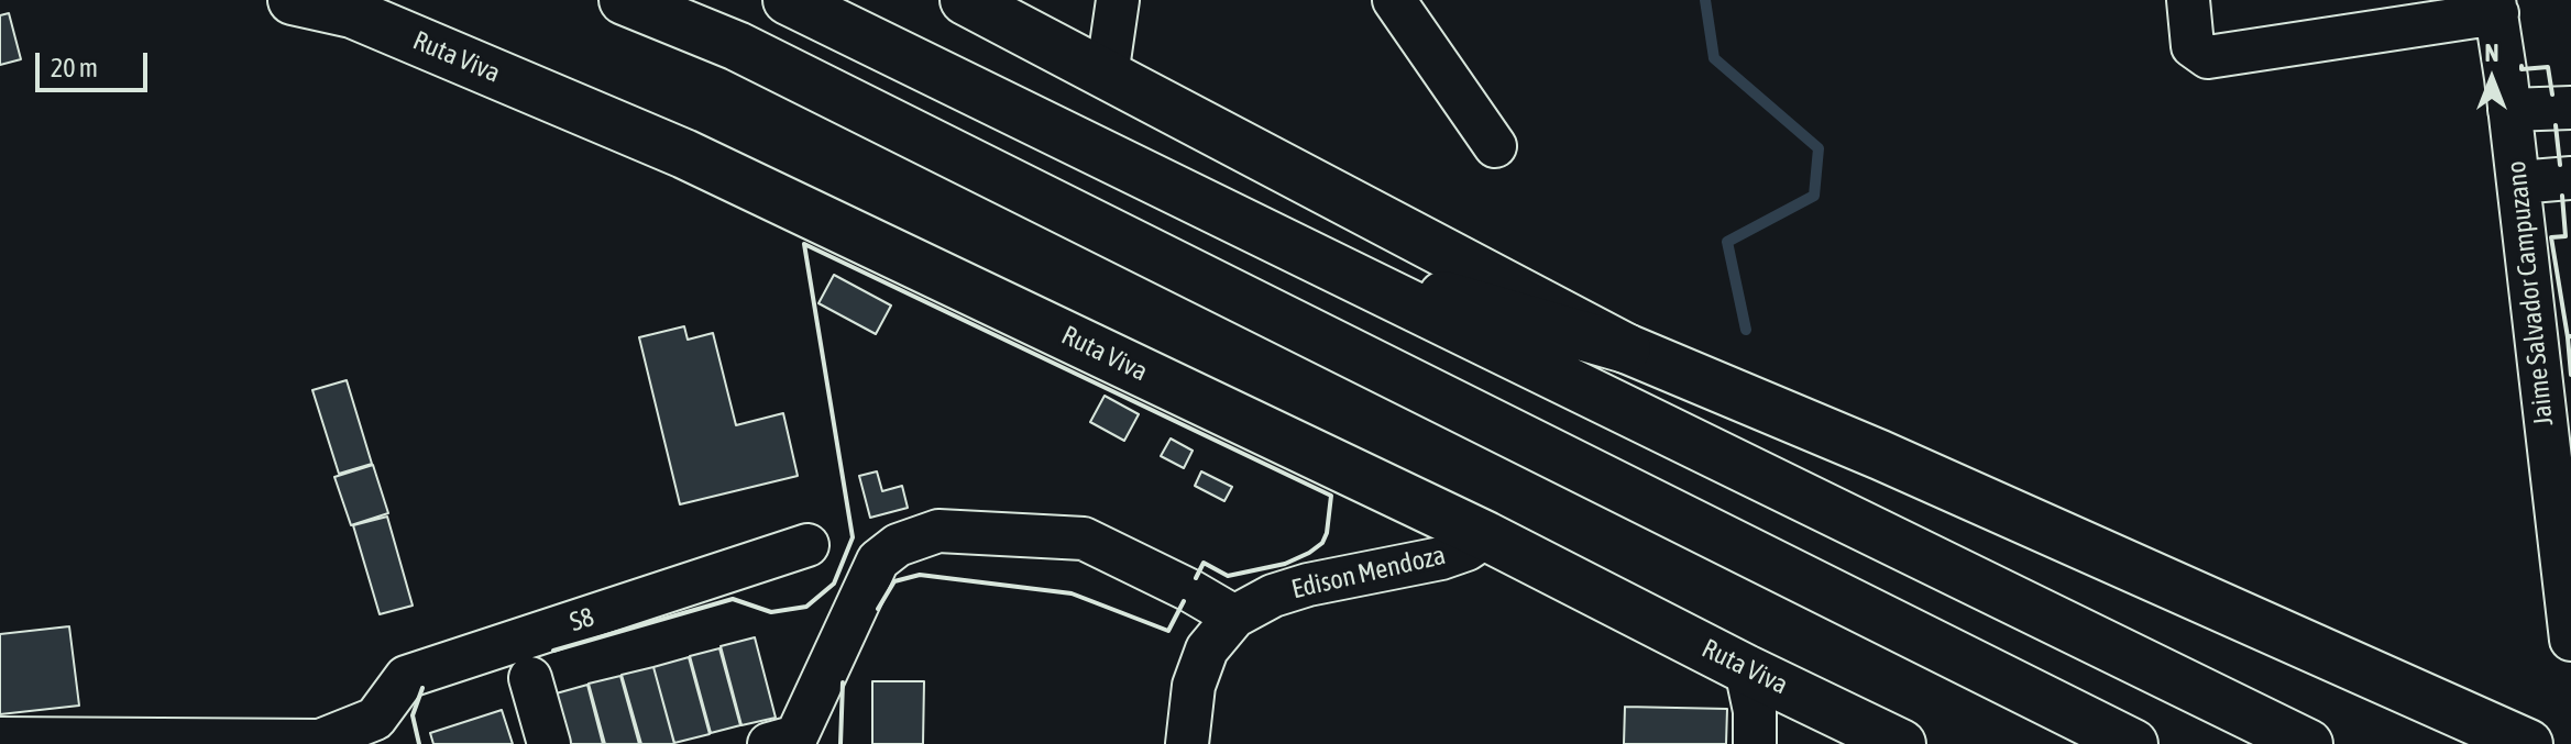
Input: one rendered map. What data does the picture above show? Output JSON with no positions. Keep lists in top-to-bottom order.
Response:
{
  "streets": {
    "main road": ["Ruta Viva"],
    "street": ["Jaime Salvador Campuzano", "Edison Mendoza", "S8"]
  },
  "crossings": [
    ["Ruta Viva", "Edison Mendoza"]
  ],
  "scale_bar": "20 m",
  "north": "top"
}
